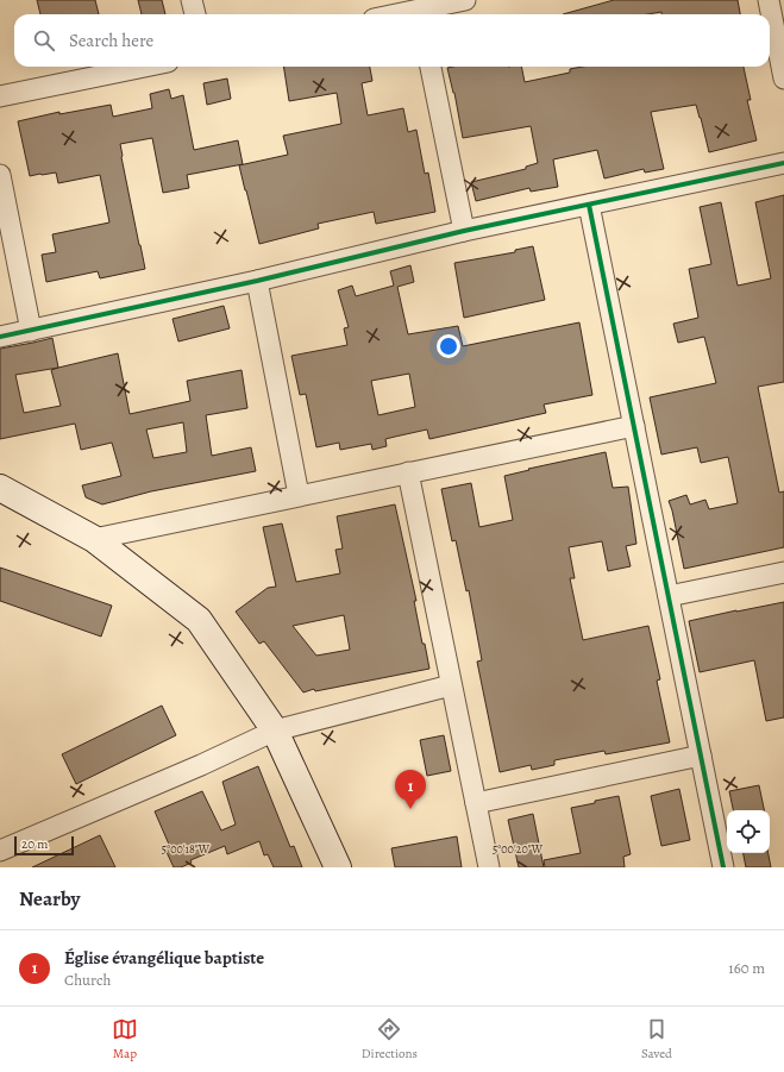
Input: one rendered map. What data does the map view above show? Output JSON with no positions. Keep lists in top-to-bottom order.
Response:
{
  "scale_bar": "20 m",
  "page": {
    "search": "Search here",
    "pins": "1",
    "scale": "20 m",
    "heading": "Nearby",
    "list": [
      {
        "mark": "1",
        "name": "Église évangélique baptiste",
        "note": "Church",
        "value": "160 m"
      }
    ],
    "nav": ["Map", "Directions", "Saved"]
  },
  "coordinates": ["5°00'18\"W", "5°00'20\"W"]
}
